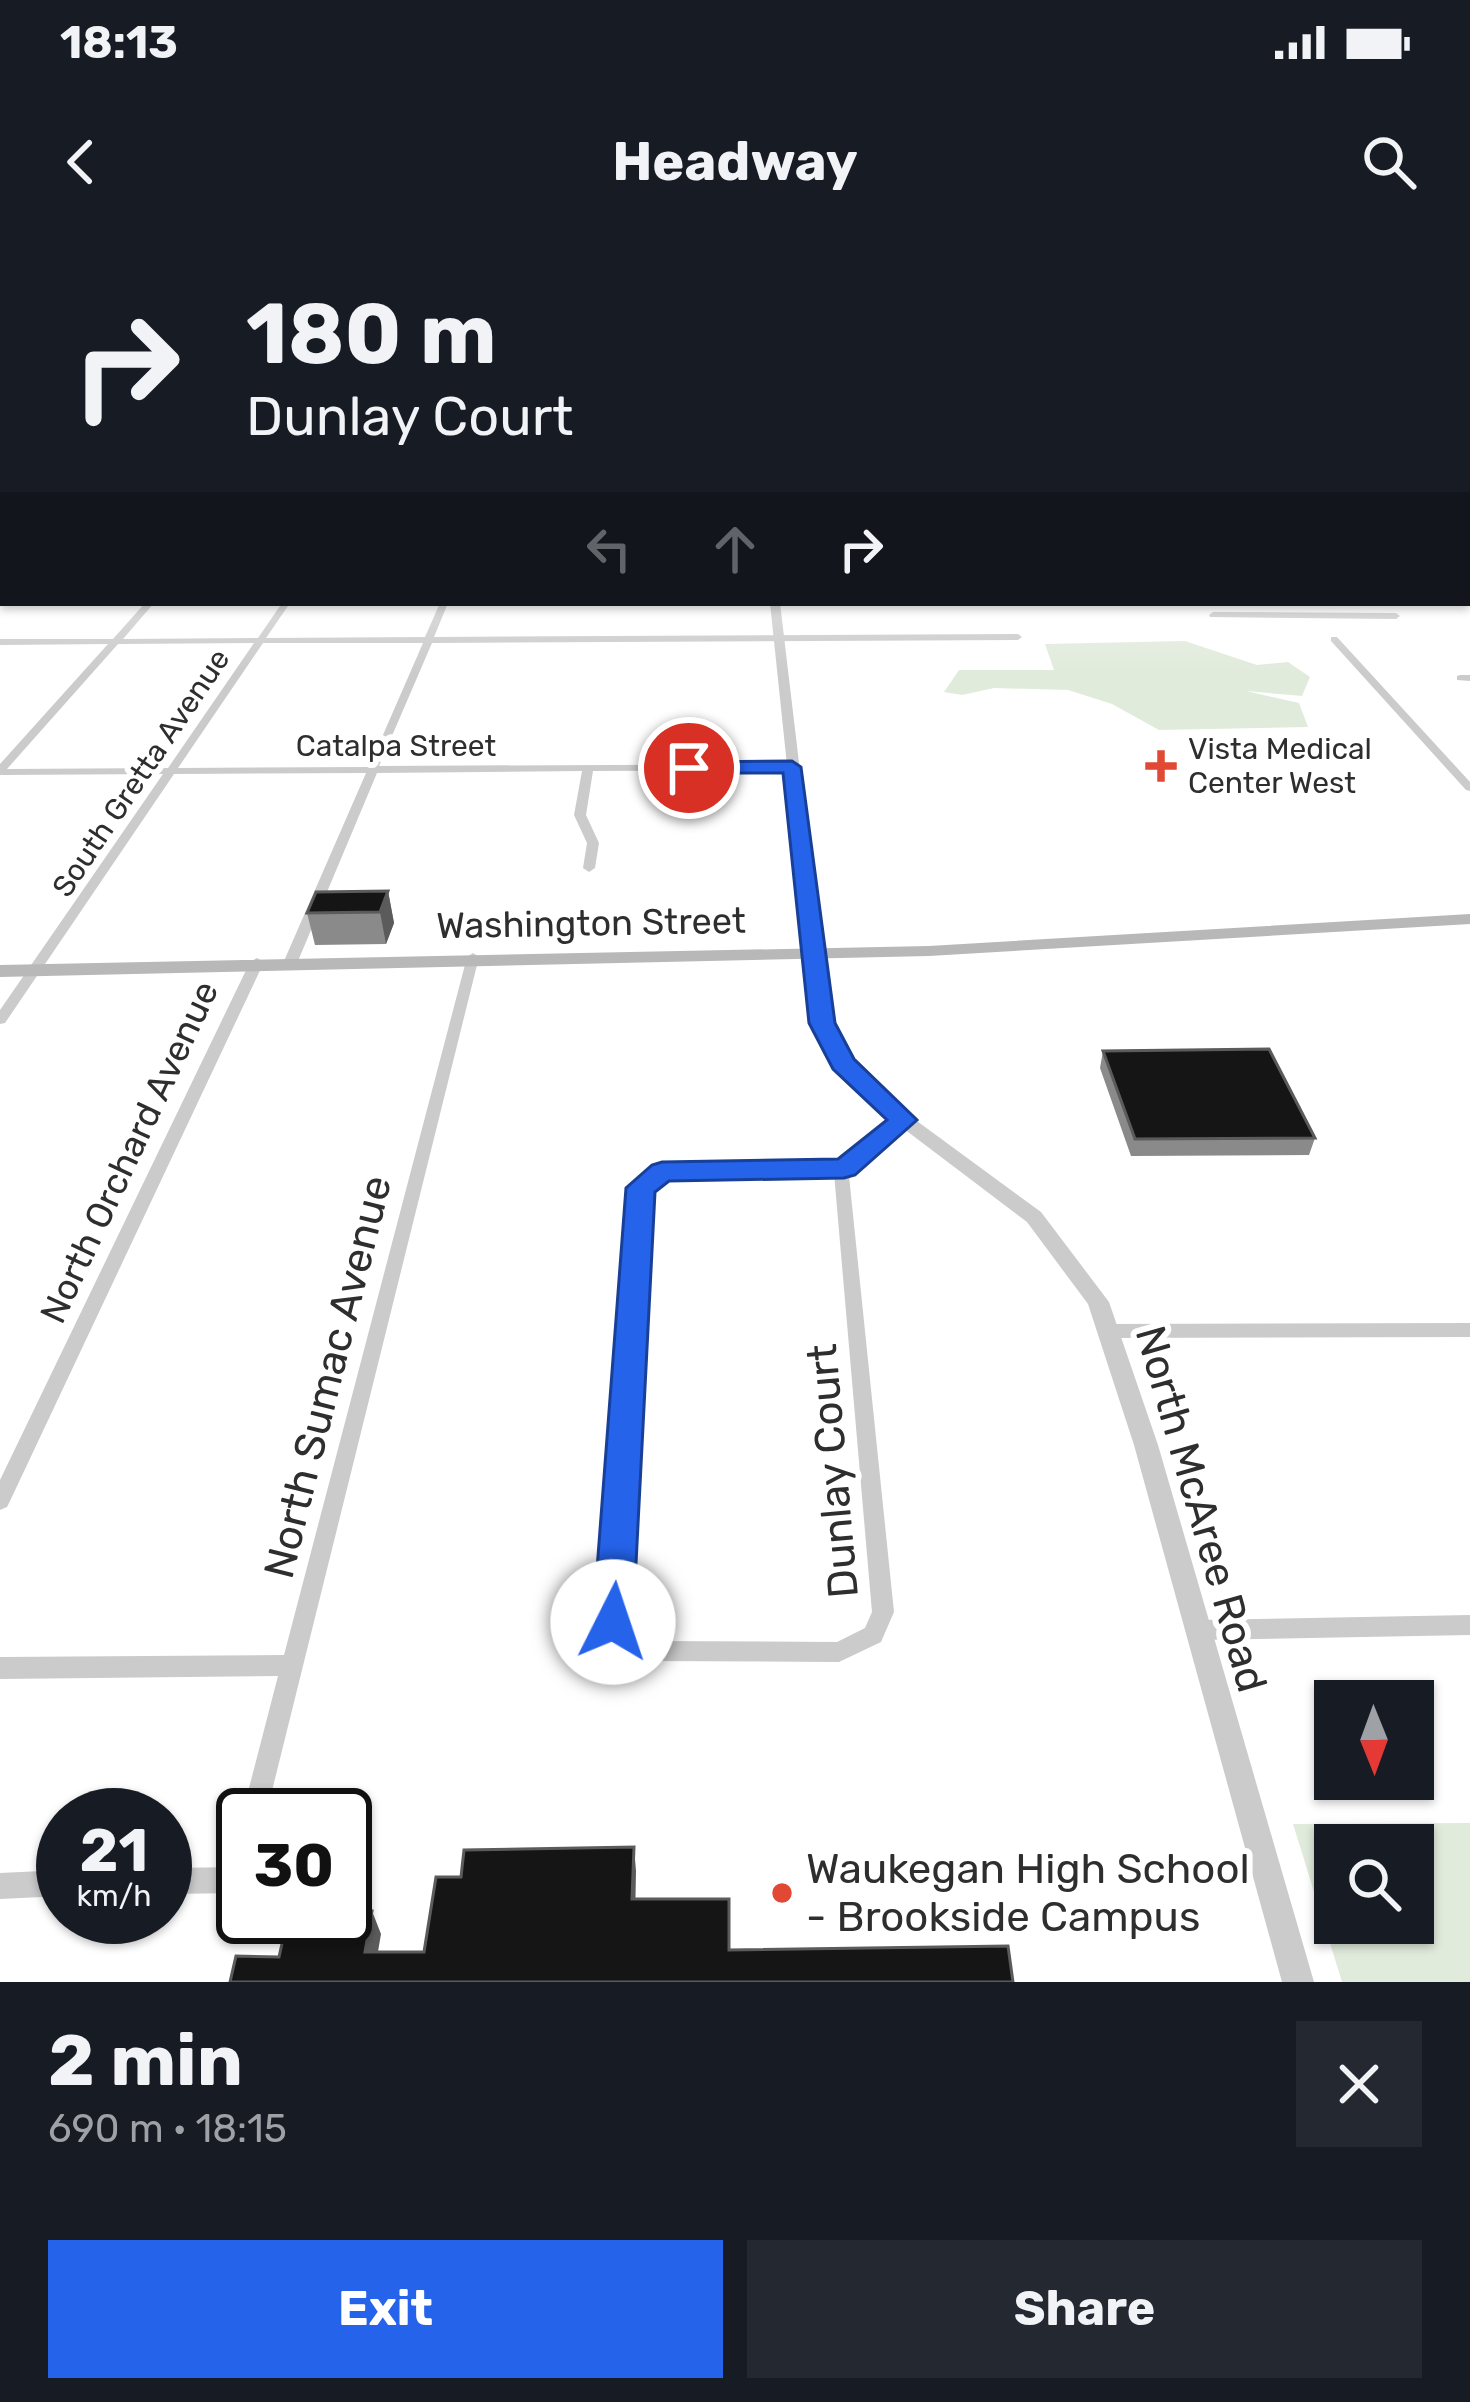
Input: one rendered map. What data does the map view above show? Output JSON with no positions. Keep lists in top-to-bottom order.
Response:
{
  "streets": {
    "main road": ["Washington Street"],
    "street": [
      "Catalpa Street",
      "South Gretta Avenue",
      "North Orchard Avenue",
      "North Sumac Avenue",
      "Dunlay Court",
      "North McAree Road"
    ]
  },
  "crossings": [
    ["Catalpa Street", "South Gretta Avenue"],
    ["Catalpa Street", "North McAree Road"],
    ["South Gretta Avenue", "Washington Street"],
    ["Washington Street", "North Orchard Avenue"],
    ["Washington Street", "North Sumac Avenue"],
    ["Washington Street", "North McAree Road"]
  ],
  "places": {
    "health": ["Vista Medical Center West"],
    "other": ["Waukegan High School - Brookside Campus"]
  },
  "north": "bottom",
  "page": {
    "status": "18:13",
    "header": "Headway",
    "turn": ["180 m", "Dunlay Court"],
    "speed": "21 km/h",
    "limit": "30",
    "heading": ["2 min", "690 m · 18:15"],
    "buttons": ["Exit", "Share"]
  }
}
